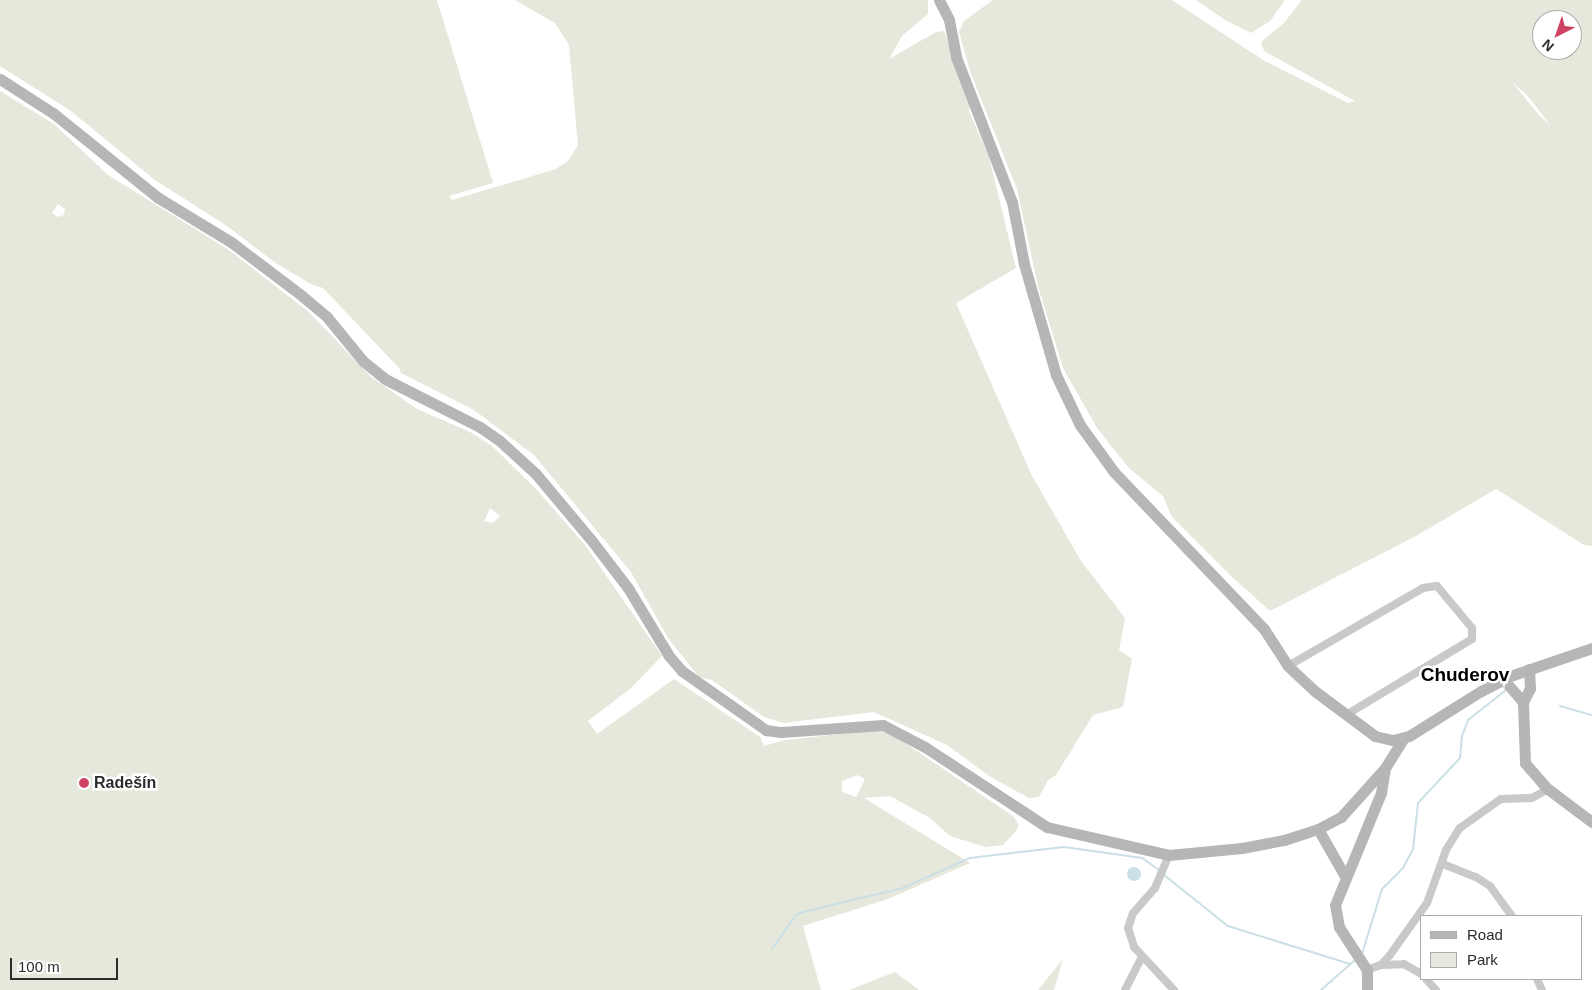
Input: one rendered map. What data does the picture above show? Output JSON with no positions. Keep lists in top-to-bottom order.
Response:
{
  "districts": ["Chuderov"],
  "places": ["Radešín"],
  "legend": ["Road", "Park"],
  "scale_bar": "100 m",
  "north": "bottom left"
}
